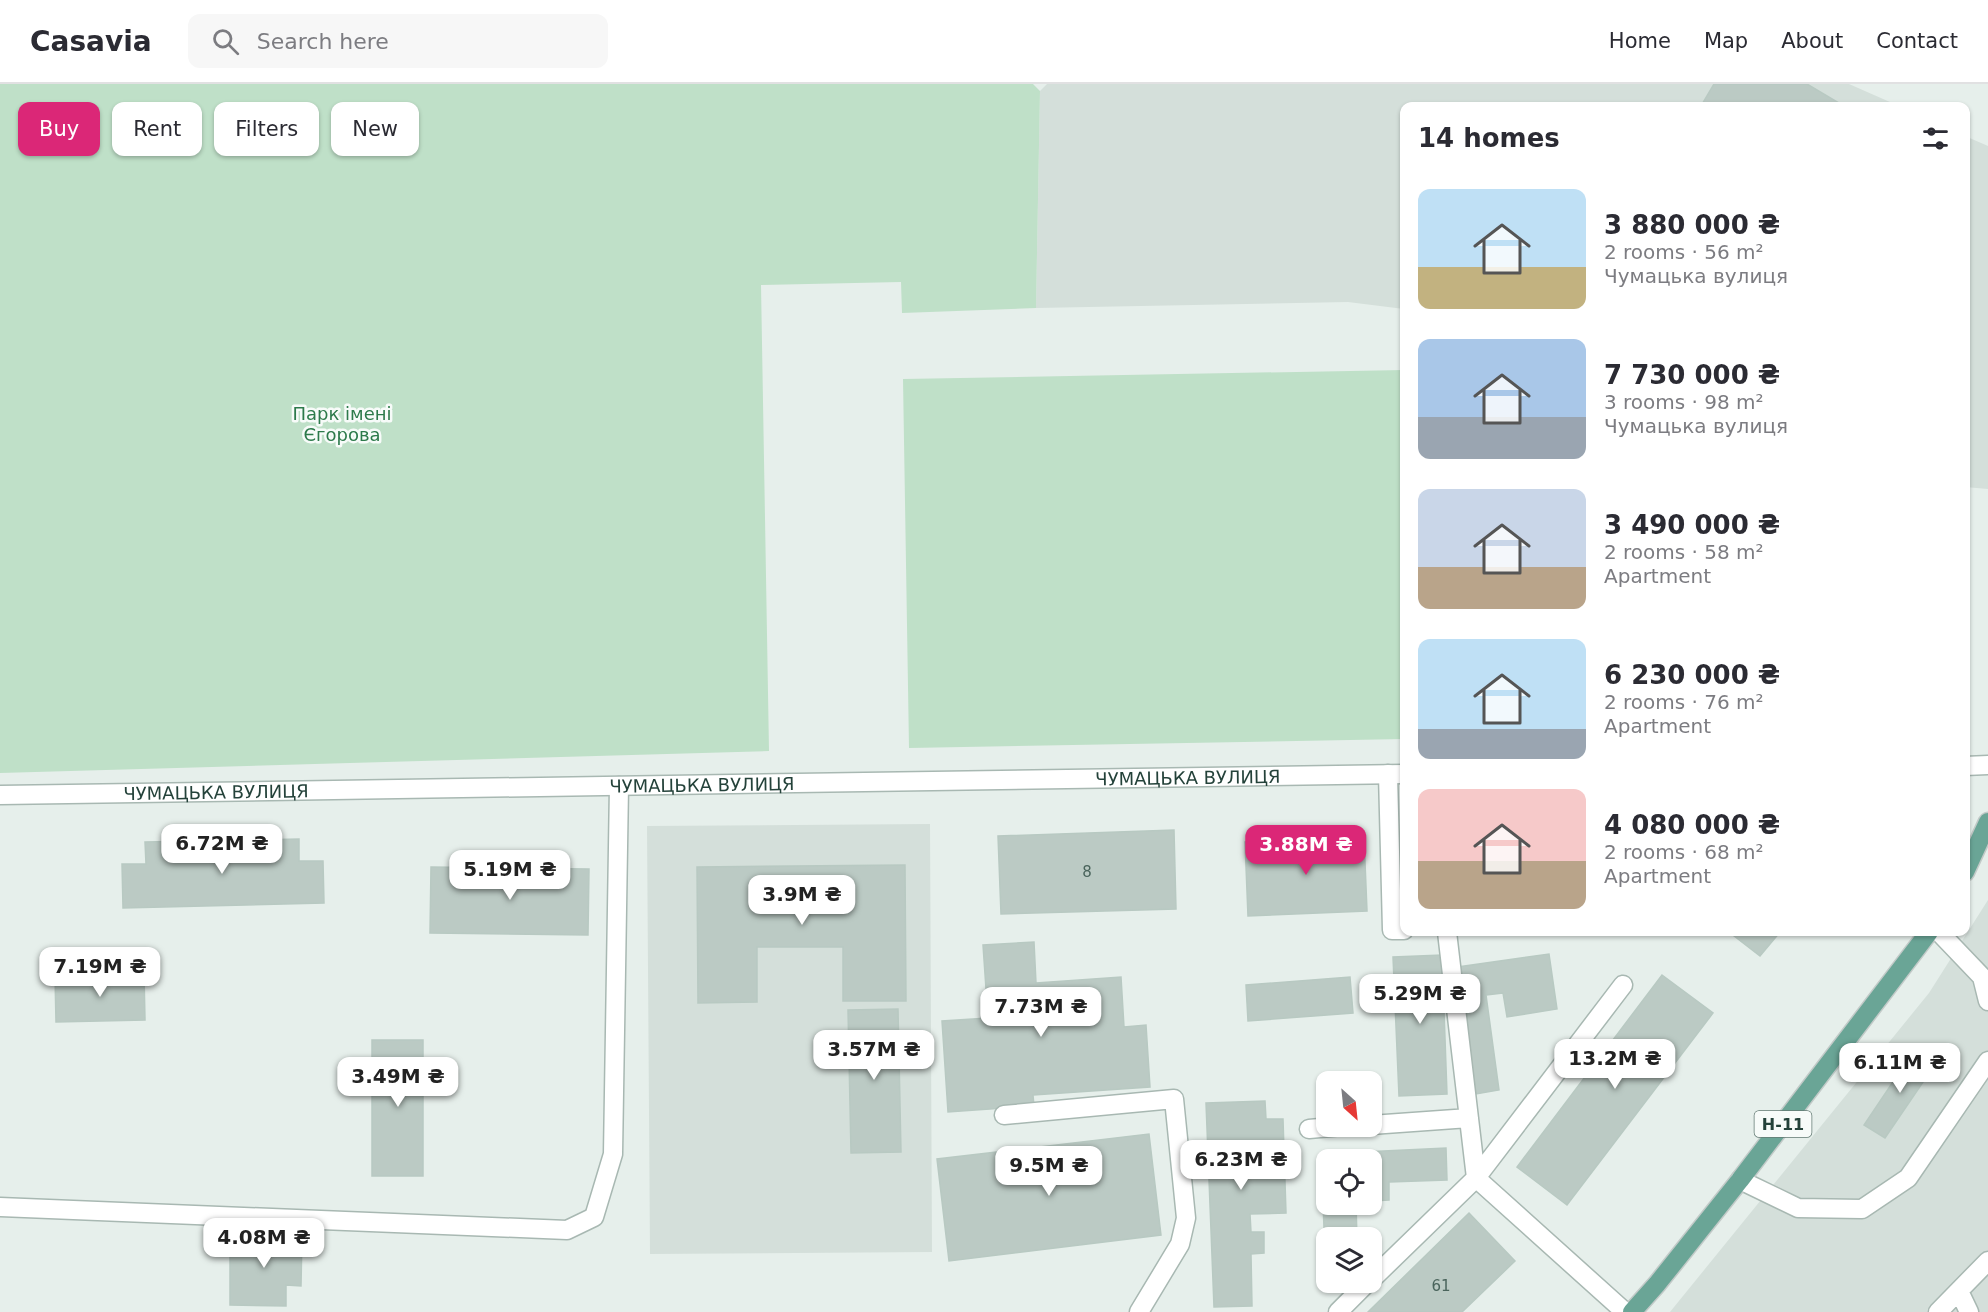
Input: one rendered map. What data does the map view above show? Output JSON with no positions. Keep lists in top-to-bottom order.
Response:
{
  "streets": {
    "main road": ["Н-11"],
    "street": ["ЧУМАЦЬКА ВУЛИЦЯ"]
  },
  "parks": ["Парк імені Єгорова"],
  "house_numbers": ["8", "61"],
  "north": "bottom right",
  "page": {
    "header": "Casavia",
    "search": "Search here",
    "nav": [
      "Home",
      "Map",
      "About",
      "Contact"
    ],
    "chip": [
      "Buy",
      "Rent",
      "Filters",
      "New"
    ],
    "heading": "14 homes",
    "list": [
      {
        "name": "3 880 000 ₴",
        "note": "2 rooms · 56 m² · Чумацька вулиця"
      },
      {
        "name": "7 730 000 ₴",
        "note": "3 rooms · 98 m² · Чумацька вулиця"
      },
      {
        "name": "3 490 000 ₴",
        "note": "2 rooms · 58 m² · Apartment"
      },
      {
        "name": "6 230 000 ₴",
        "note": "2 rooms · 76 m² · Apartment"
      },
      {
        "name": "4 080 000 ₴",
        "note": "2 rooms · 68 m² · Apartment"
      }
    ],
    "price": [
      "6.72M ₴",
      "3.88M ₴",
      "5.19M ₴",
      "3.9M ₴",
      "7.19M ₴",
      "5.29M ₴",
      "7.73M ₴",
      "3.57M ₴",
      "13.2M ₴",
      "6.11M ₴",
      "3.49M ₴",
      "6.23M ₴",
      "9.5M ₴",
      "4.08M ₴"
    ]
  }
}
